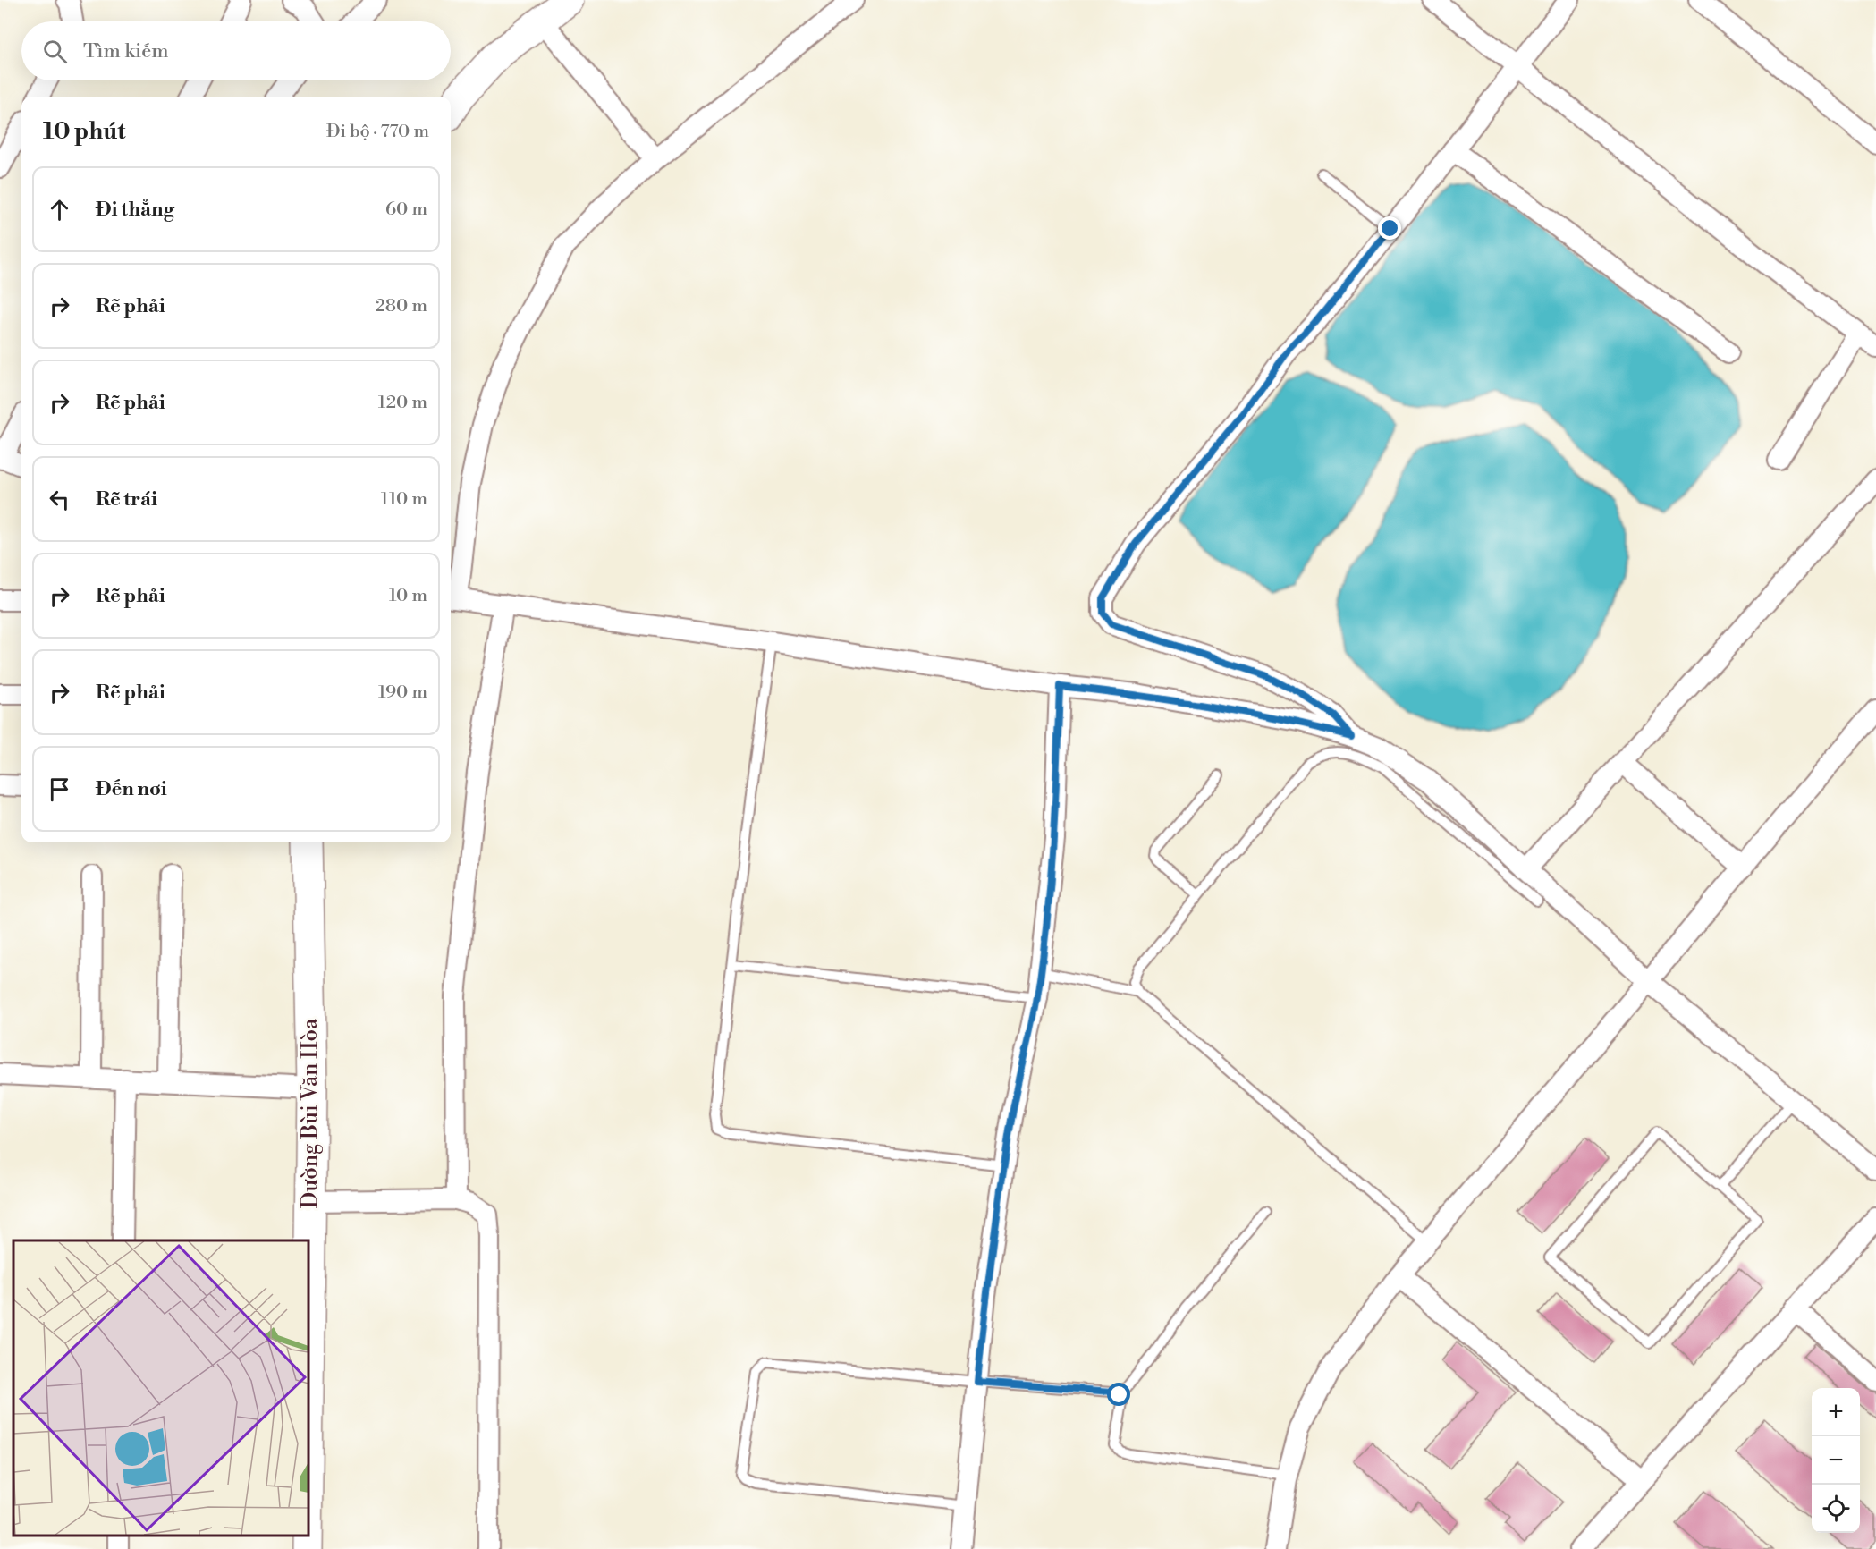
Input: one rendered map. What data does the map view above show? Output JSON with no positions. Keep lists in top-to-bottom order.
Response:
{
  "streets": {
    "main road": ["Đường Bùi Văn Hòa"]
  },
  "page": {
    "search": "Tìm kiếm",
    "heading": ["10 phút", "Đi bộ · 770 m"],
    "list": [
      ["Đi thẳng", "60 m"],
      ["Rẽ phải", "280 m"],
      ["Rẽ phải", "120 m"],
      ["Rẽ trái", "110 m"],
      ["Rẽ phải", "10 m"],
      ["Rẽ phải", "190 m"],
      "Đến nơi"
    ],
    "map_buttons": ["+", "−"]
  }
}
